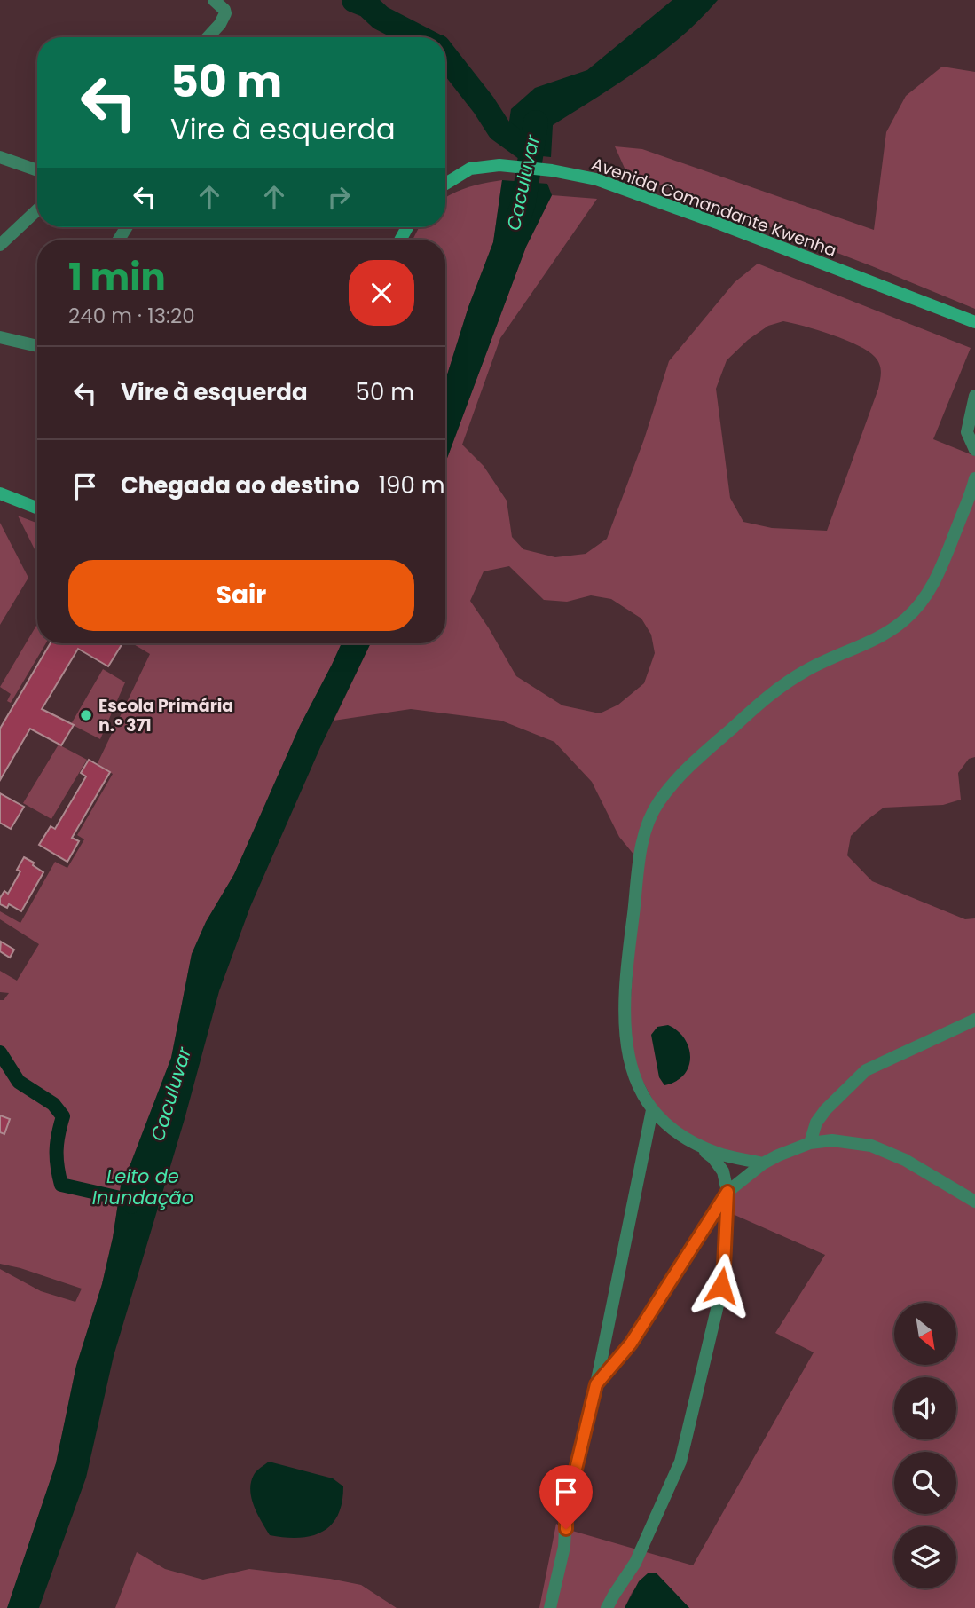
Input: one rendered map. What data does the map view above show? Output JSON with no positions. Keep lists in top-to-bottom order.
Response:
{
  "streets": {
    "main road": ["Avenida Comandante Kwenha"]
  },
  "water": ["Caculuvar", "Leito de Inundação"],
  "places": ["Escola Primária n.º 371"],
  "north": "bottom right",
  "page": {
    "turn": ["50 m", "Vire à esquerda"],
    "heading": ["1 min", "240 m · 13:20"],
    "list": [
      {
        "name": "Vire à esquerda",
        "value": "50 m"
      },
      {
        "name": "Chegada ao destino",
        "value": "190 m"
      }
    ],
    "buttons": "Sair"
  }
}
